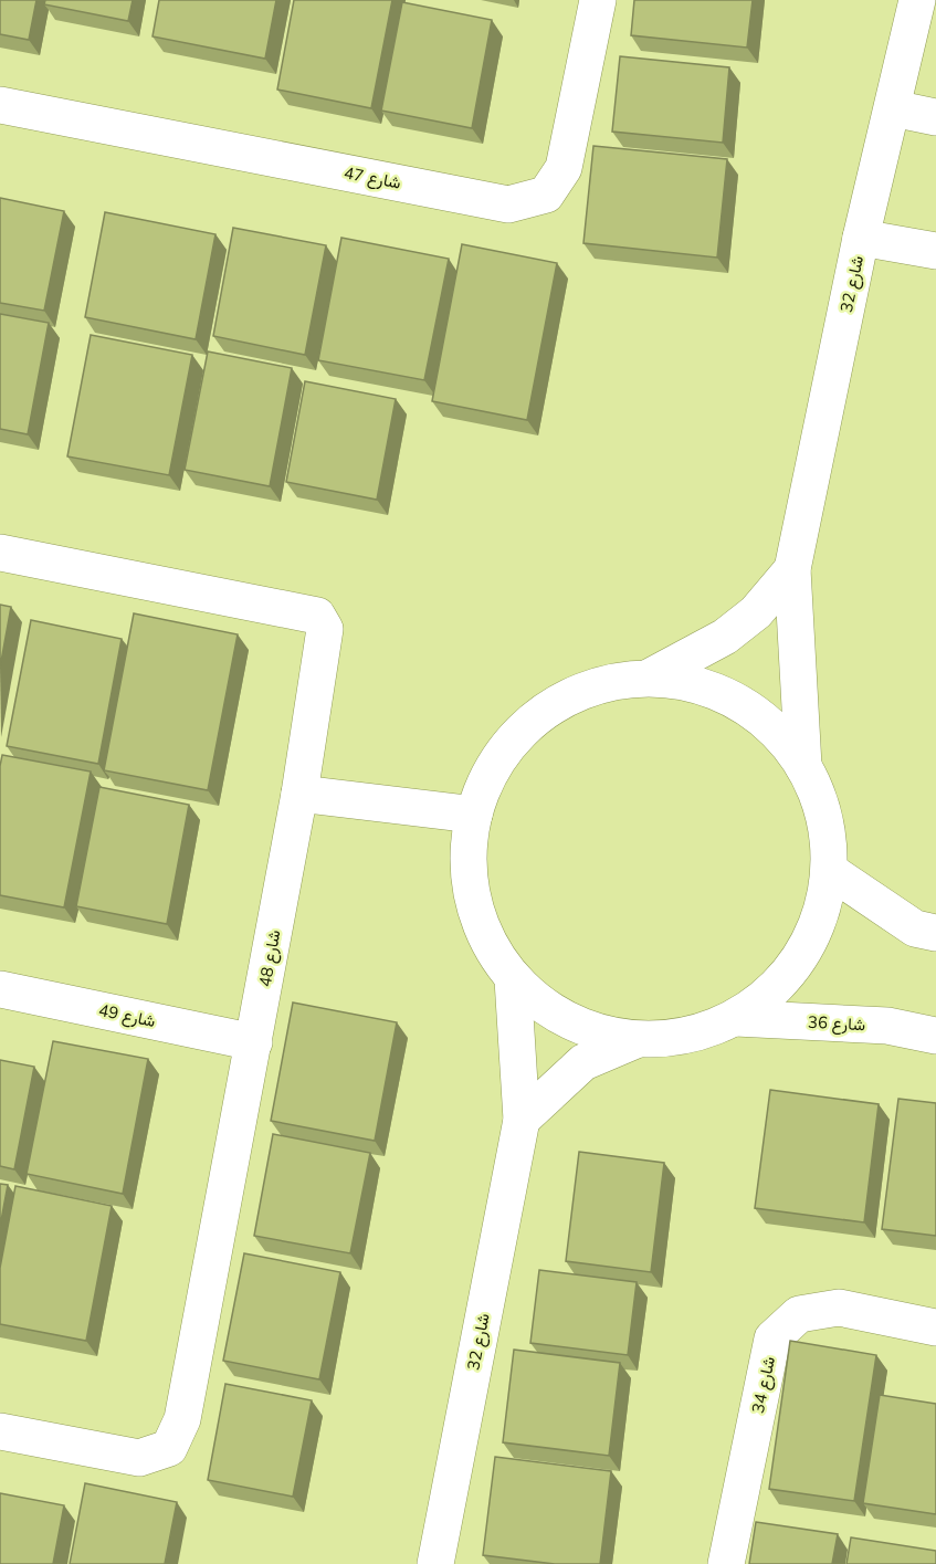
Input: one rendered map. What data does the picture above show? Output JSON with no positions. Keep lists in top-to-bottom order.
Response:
{
  "streets": {
    "street": [
      "شارع 47",
      "شارع 32",
      "شارع 48",
      "شارع 49",
      "شارع 36",
      "شارع 34"
    ]
  },
  "crossings": [
    ["شارع 48", "شارع 49"]
  ]
}
